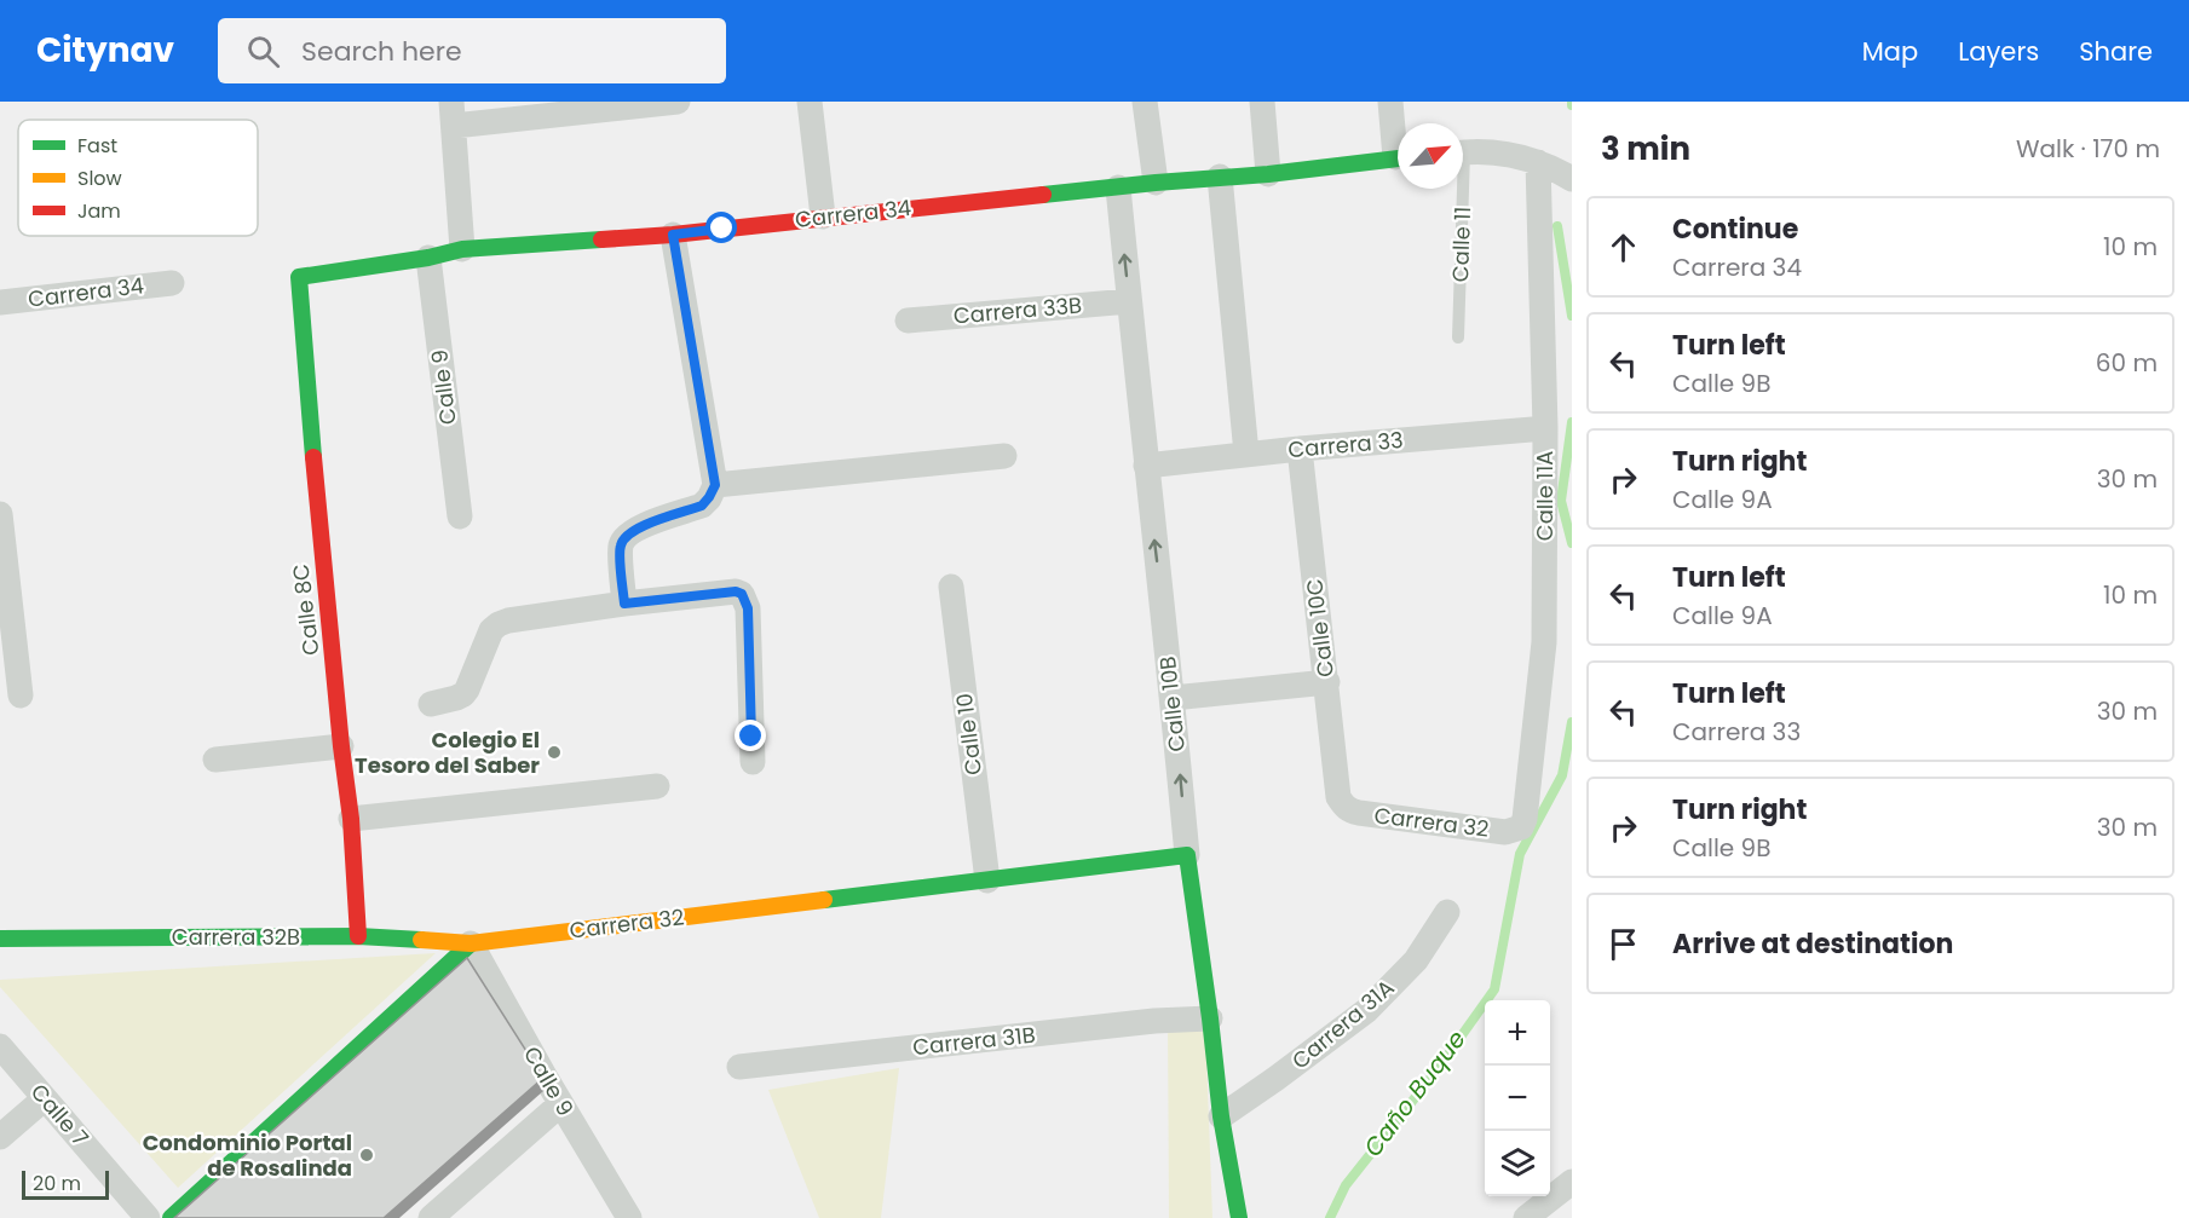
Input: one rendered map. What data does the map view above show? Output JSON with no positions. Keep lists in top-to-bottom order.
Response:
{
  "streets": {
    "street": [
      "Carrera 34",
      "Carrera 33B",
      "Calle 9",
      "Carrera 33",
      "Calle 11A",
      "Calle 8C",
      "Calle 10C",
      "Calle 10B",
      "Calle 10",
      "Carrera 32",
      "Carrera 32B",
      "Carrera 31A",
      "Carrera 31B",
      "Calle 7"
    ],
    "lane": ["Calle 11"]
  },
  "crossings": [
    ["Carrera 34", "Calle 9"],
    ["Carrera 34", "Calle 8C"],
    ["Carrera 34", "Calle 10B"],
    ["Carrera 33B", "Calle 10B"],
    ["Calle 9", "Carrera 32"],
    ["Calle 9", "Carrera 32B"],
    ["Carrera 33", "Calle 11A"],
    ["Carrera 33", "Calle 10C"],
    ["Carrera 33", "Calle 10B"],
    ["Calle 11A", "Carrera 32"],
    ["Calle 8C", "Carrera 32B"],
    ["Calle 10C", "Carrera 32"],
    ["Calle 10B", "Carrera 32"],
    ["Calle 10B", "Carrera 31A"],
    ["Calle 10B", "Carrera 31B"],
    ["Calle 10", "Carrera 32"],
    ["Carrera 32", "Carrera 32B"]
  ],
  "one_way": ["Calle 10B"],
  "water": ["Caño Buque"],
  "places": ["Colegio El Tesoro del Saber", "Condominio Portal de Rosalinda"],
  "legend": ["Fast", "Slow", "Jam"],
  "scale_bar": "20 m",
  "north": "top right",
  "page": {
    "header": "Citynav",
    "search": "Search here",
    "nav": ["Map", "Layers", "Share"],
    "heading": ["3 min", "Walk · 170 m"],
    "list": [
      ["Continue", "Carrera 34", "10 m"],
      ["Turn left", "Calle 9B", "60 m"],
      ["Turn right", "Calle 9A", "30 m"],
      ["Turn left", "Calle 9A", "10 m"],
      ["Turn left", "Carrera 33", "30 m"],
      ["Turn right", "Calle 9B", "30 m"],
      "Arrive at destination"
    ],
    "map_buttons": ["+", "−"],
    "scale": "20 m"
  }
}
